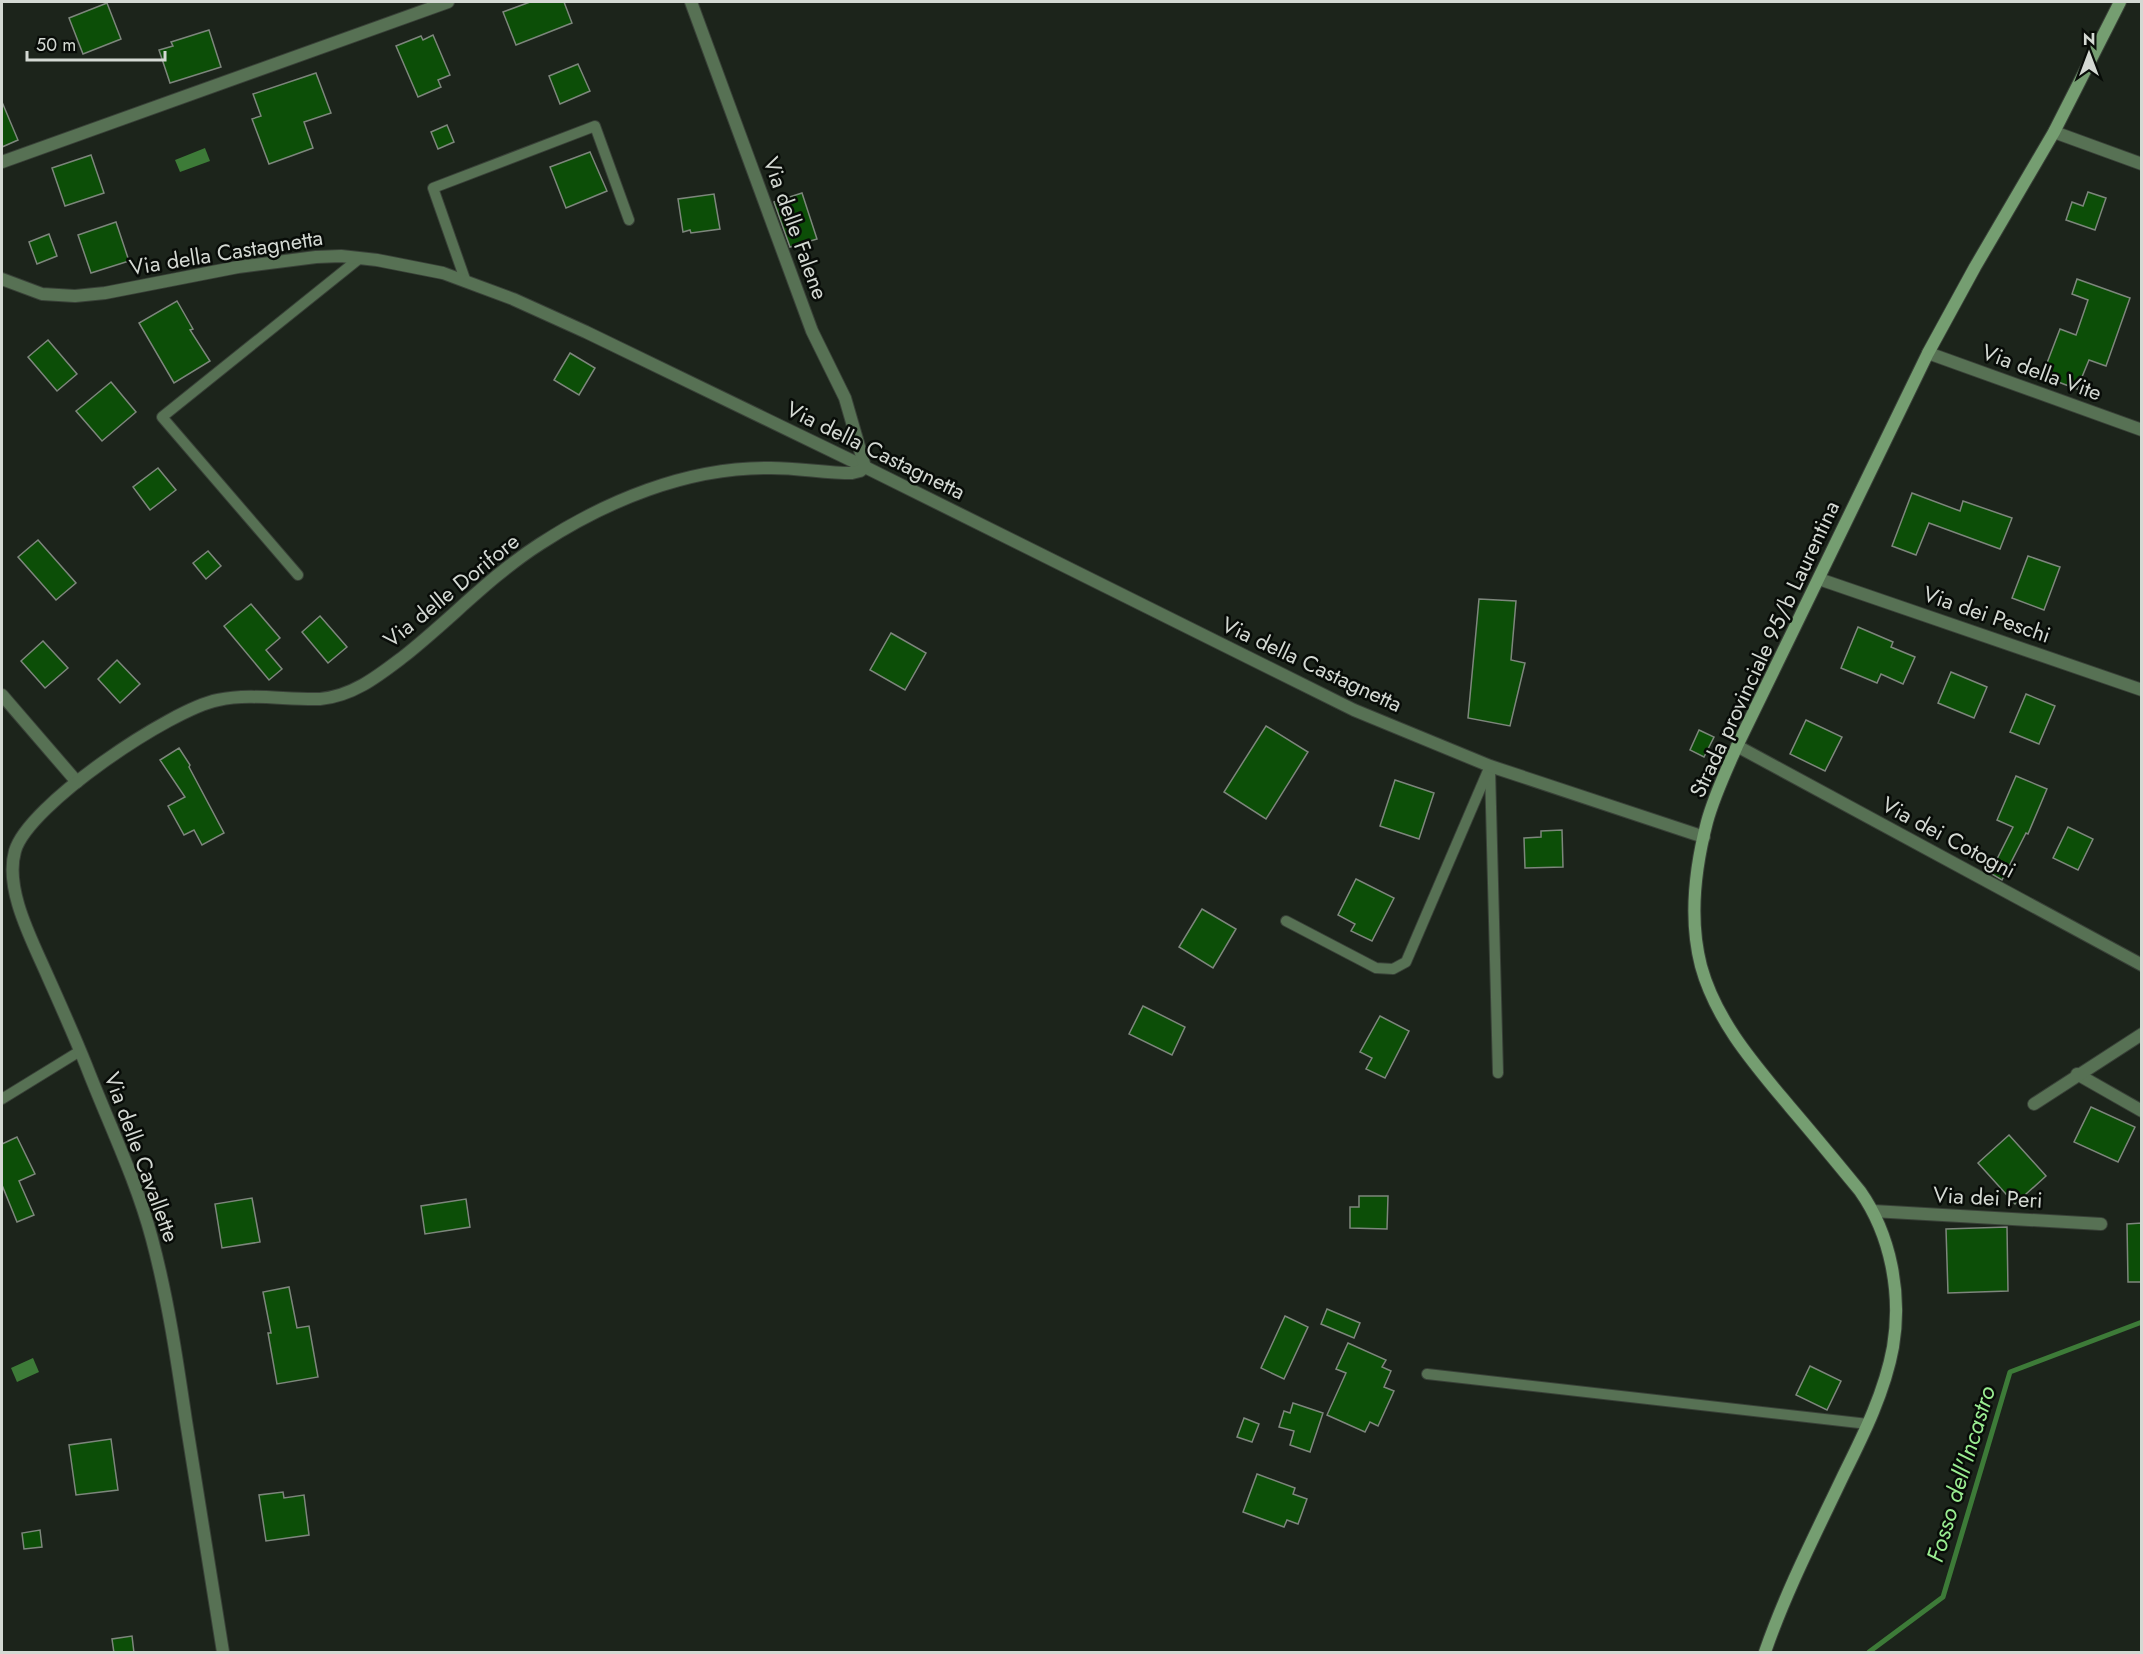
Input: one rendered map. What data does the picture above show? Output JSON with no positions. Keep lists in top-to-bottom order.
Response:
{
  "streets": {
    "main road": ["Strada provinciale 95/b Laurentina"],
    "street": [
      "Via delle Falene",
      "Via della Castagnetta",
      "Via della Vite",
      "Via delle Dorifore",
      "Via dei Peschi",
      "Via dei Cotogni",
      "Via delle Cavallette",
      "Via dei Peri"
    ]
  },
  "crossings": [
    ["Via delle Falene", "Via della Castagnetta"],
    ["Via delle Falene", "Via delle Dorifore"],
    ["Via della Castagnetta", "Via delle Dorifore"],
    ["Via della Castagnetta", "Strada provinciale 95/b Laurentina"],
    ["Via della Vite", "Strada provinciale 95/b Laurentina"],
    ["Via delle Dorifore", "Via delle Cavallette"],
    ["Via dei Peschi", "Strada provinciale 95/b Laurentina"],
    ["Strada provinciale 95/b Laurentina", "Via dei Cotogni"],
    ["Strada provinciale 95/b Laurentina", "Via dei Peri"]
  ],
  "water": ["Fosso dell'Incastro"],
  "scale_bar": "50 m",
  "north": "top"
}
